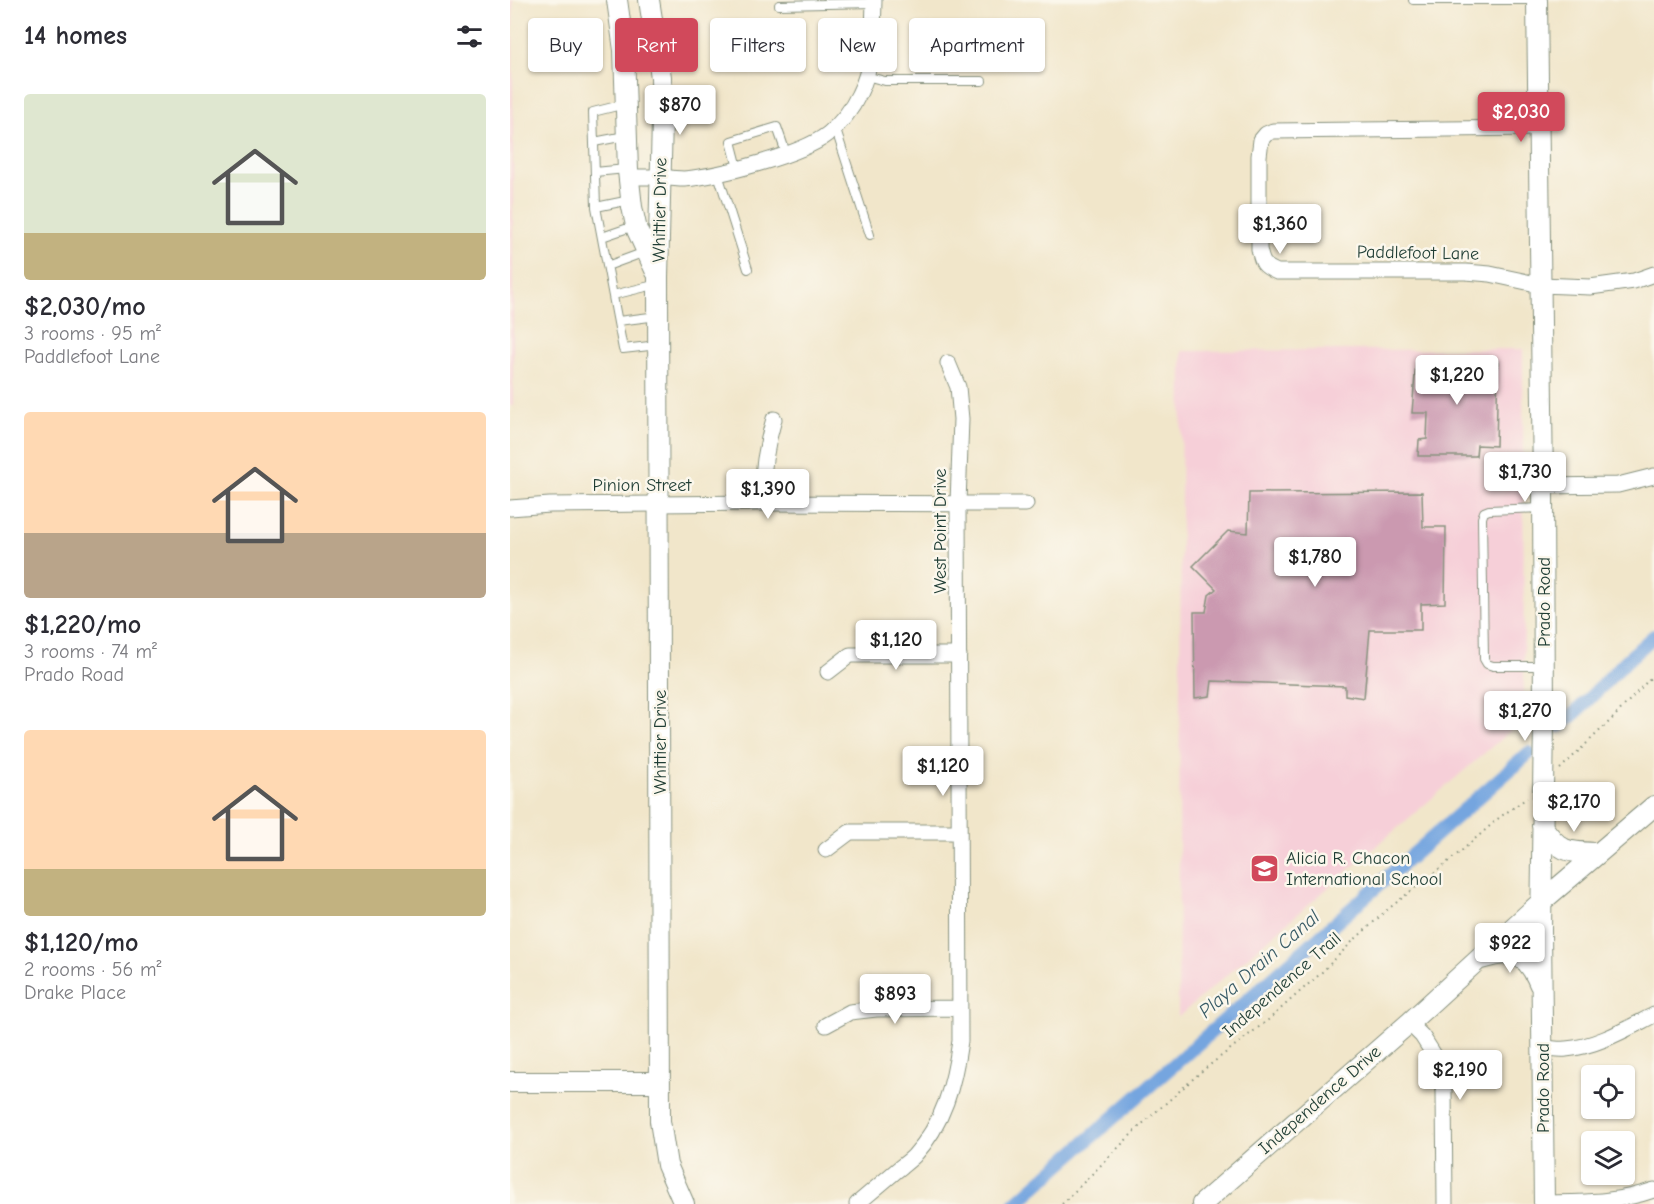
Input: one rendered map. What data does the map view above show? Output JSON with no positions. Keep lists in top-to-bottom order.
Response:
{
  "streets": {
    "street": [
      "Whittier Drive",
      "Paddlefoot Lane",
      "Pinion Street",
      "West Point Drive",
      "Prado Road",
      "Independence Drive"
    ],
    "path": ["Independence Trail"]
  },
  "crossings": [
    ["Whittier Drive", "Pinion Street"],
    ["Paddlefoot Lane", "Prado Road"],
    ["Pinion Street", "West Point Drive"],
    ["Prado Road", "Independence Drive"]
  ],
  "water": ["Playa Drain Canal"],
  "places": {
    "school or university": ["Alicia R. Chacon International School"]
  },
  "page": {
    "heading": "14 homes",
    "chip": [
      "Buy",
      "Rent",
      "Filters",
      "New",
      "Apartment"
    ],
    "list": [
      {
        "name": "$2,030/mo",
        "note": "3 rooms · 95 m² · Paddlefoot Lane"
      },
      {
        "name": "$1,220/mo",
        "note": "3 rooms · 74 m² · Prado Road"
      },
      {
        "name": "$1,120/mo",
        "note": "2 rooms · 56 m² · Drake Place"
      }
    ],
    "price": [
      "$870",
      "$2,030",
      "$1,360",
      "$1,220",
      "$1,730",
      "$1,390",
      "$1,780",
      "$1,120",
      "$1,270",
      "$1,120",
      "$2,170",
      "$922",
      "$893",
      "$2,190"
    ]
  }
}
